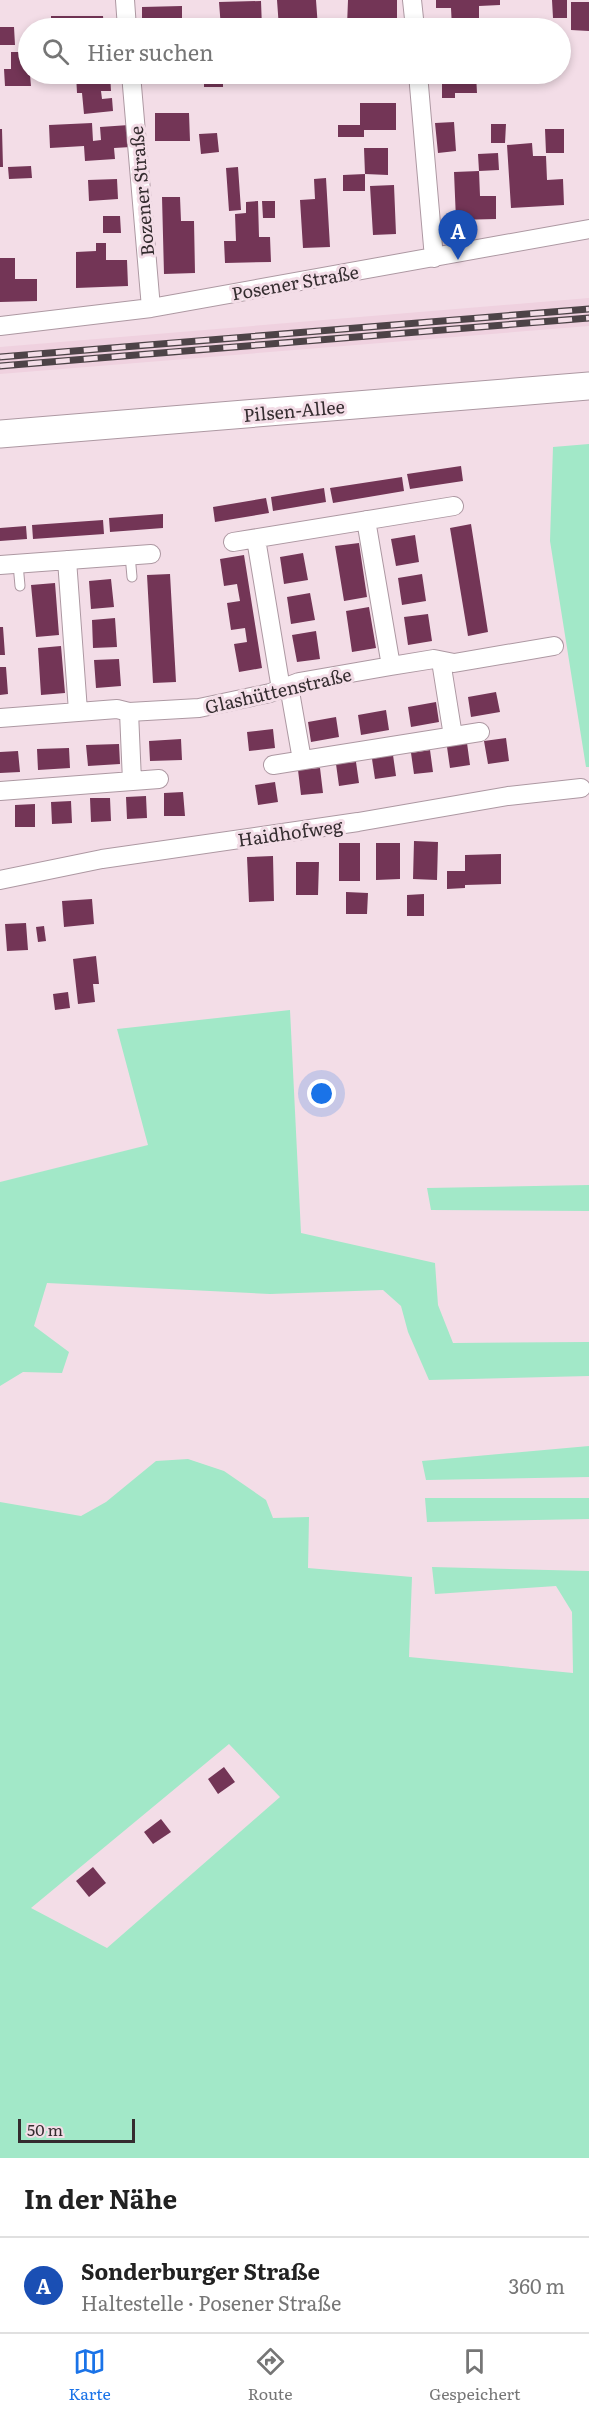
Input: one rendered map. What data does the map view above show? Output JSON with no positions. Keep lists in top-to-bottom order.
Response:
{
  "streets": {
    "main road": ["Pilsen-Allee"],
    "street": [
      "Bozener Straße",
      "Posener Straße",
      "Glashüttenstraße",
      "Haidhofweg"
    ]
  },
  "crossings": [
    ["Bozener Straße", "Posener Straße"]
  ],
  "scale_bar": "50 m",
  "page": {
    "search": "Hier suchen",
    "pins": "A",
    "scale": "50 m",
    "heading": "In der Nähe",
    "list": [
      {
        "mark": "A",
        "name": "Sonderburger Straße",
        "note": "Haltestelle · Posener Straße",
        "value": "360 m"
      }
    ],
    "nav": ["Karte", "Route", "Gespeichert"]
  }
}
